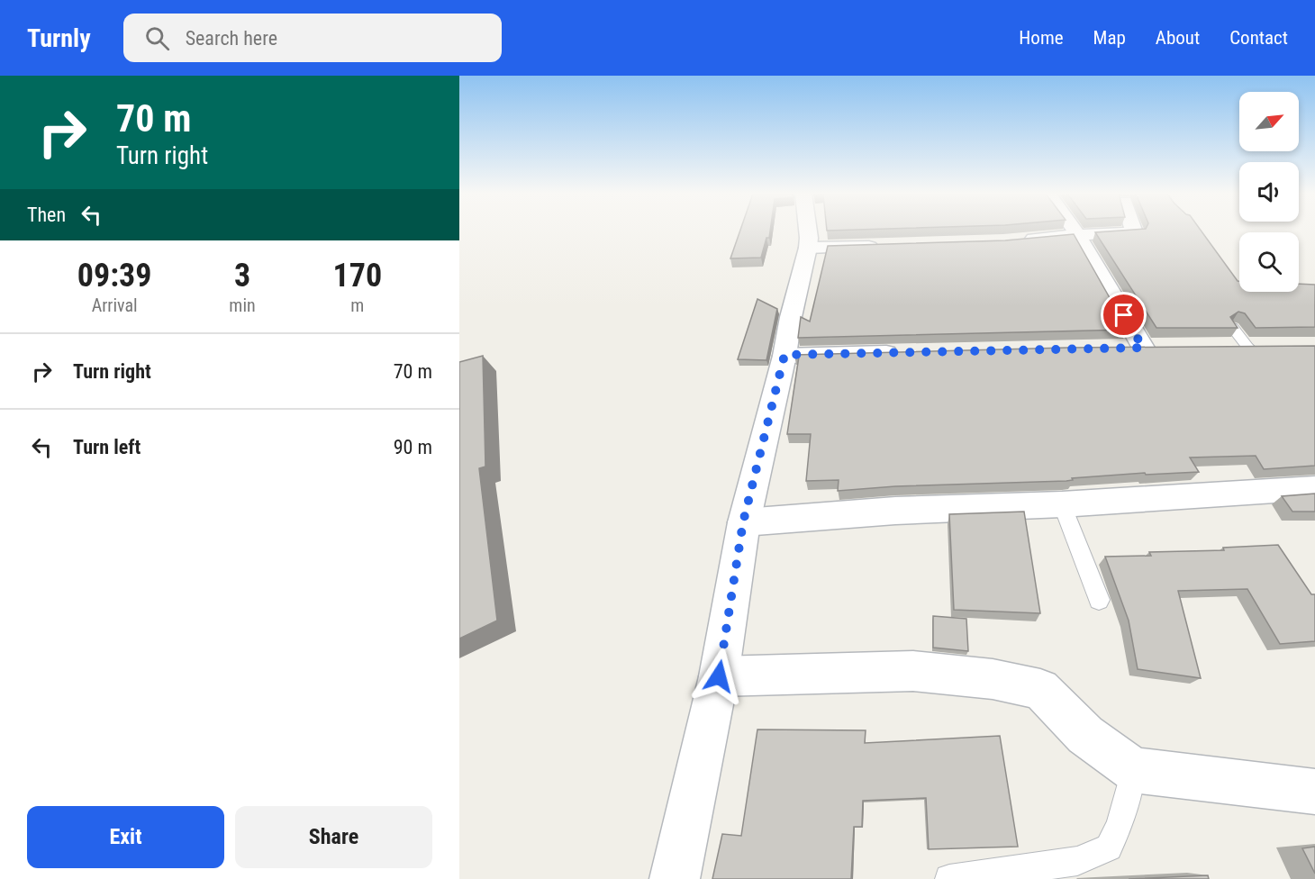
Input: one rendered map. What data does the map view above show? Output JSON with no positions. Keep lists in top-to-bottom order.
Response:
{
  "north": "top right",
  "page": {
    "header": "Turnly",
    "search": "Search here",
    "nav": [
      "Home",
      "Map",
      "About",
      "Contact"
    ],
    "turn": ["70 m", "Turn right"],
    "then": "Then",
    "eta": [
      "09:39",
      "Arrival",
      "3",
      "min",
      "170",
      "m"
    ],
    "list": [
      {
        "name": "Turn right",
        "value": "70 m"
      },
      {
        "name": "Turn left",
        "value": "90 m"
      }
    ],
    "buttons": ["Exit", "Share"]
  }
}
